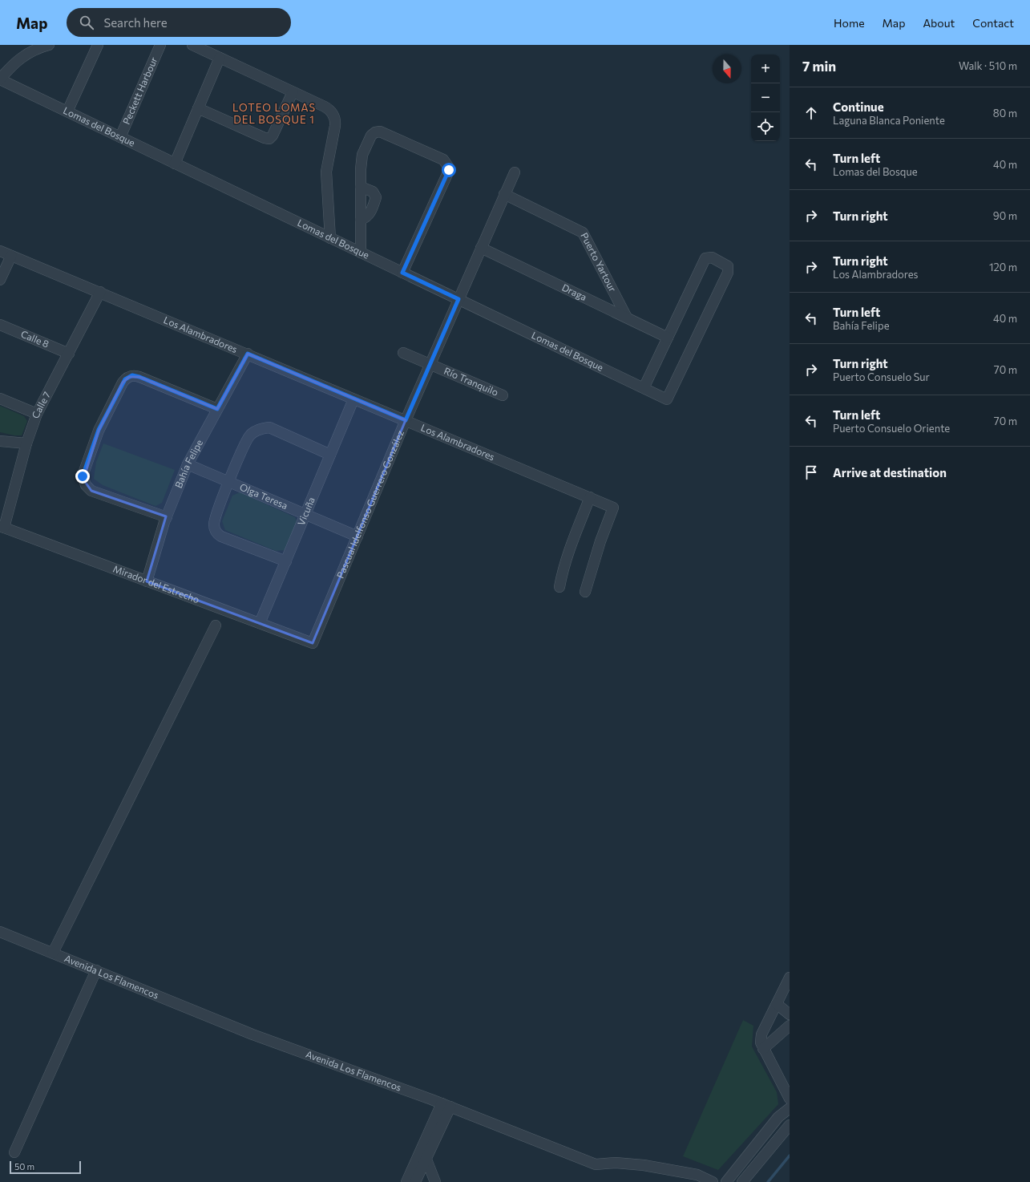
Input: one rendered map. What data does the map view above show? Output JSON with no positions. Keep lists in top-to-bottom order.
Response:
{
  "streets": {
    "street": [
      "Peckett Harbour",
      "Lomas del Bosque",
      "Puerto Yartour",
      "Draga",
      "Los Alambradores",
      "Calle 8",
      "Río Tranquilo",
      "Calle 7",
      "Bahía Felipe",
      "Olga Teresa",
      "Pascual Idelfonso Guerrero González",
      "Vicuña",
      "Mirador del Estrecho",
      "Avenida Los Flamencos"
    ]
  },
  "crossings": [
    ["Peckett Harbour", "Lomas del Bosque"],
    ["Lomas del Bosque", "Draga"],
    ["Lomas del Bosque", "Pascual Idelfonso Guerrero González"],
    ["Puerto Yartour", "Draga"],
    ["Puerto Yartour", "Pascual Idelfonso Guerrero González"],
    ["Draga", "Pascual Idelfonso Guerrero González"],
    ["Los Alambradores", "Calle 7"],
    ["Los Alambradores", "Bahía Felipe"],
    ["Los Alambradores", "Pascual Idelfonso Guerrero González"],
    ["Los Alambradores", "Vicuña"],
    ["Calle 8", "Calle 7"],
    ["Río Tranquilo", "Pascual Idelfonso Guerrero González"],
    ["Calle 7", "Mirador del Estrecho"],
    ["Bahía Felipe", "Olga Teresa"],
    ["Bahía Felipe", "Mirador del Estrecho"],
    ["Olga Teresa", "Pascual Idelfonso Guerrero González"],
    ["Olga Teresa", "Vicuña"],
    ["Pascual Idelfonso Guerrero González", "Mirador del Estrecho"],
    ["Vicuña", "Mirador del Estrecho"]
  ],
  "districts": ["LOTEO LOMAS DEL BOSQUE 1"],
  "scale_bar": "50 m",
  "north": "bottom",
  "page": {
    "header": "Map",
    "search": "Search here",
    "nav": [
      "Home",
      "Map",
      "About",
      "Contact"
    ],
    "heading": ["7 min", "Walk · 510 m"],
    "map_buttons": ["+", "−"],
    "list": [
      ["Continue", "Laguna Blanca Poniente", "80 m"],
      ["Turn left", "Lomas del Bosque", "40 m"],
      ["Turn right", "90 m"],
      ["Turn right", "Los Alambradores", "120 m"],
      ["Turn left", "Bahía Felipe", "40 m"],
      ["Turn right", "Puerto Consuelo Sur", "70 m"],
      ["Turn left", "Puerto Consuelo Oriente", "70 m"],
      "Arrive at destination"
    ],
    "scale": "50 m"
  }
}
